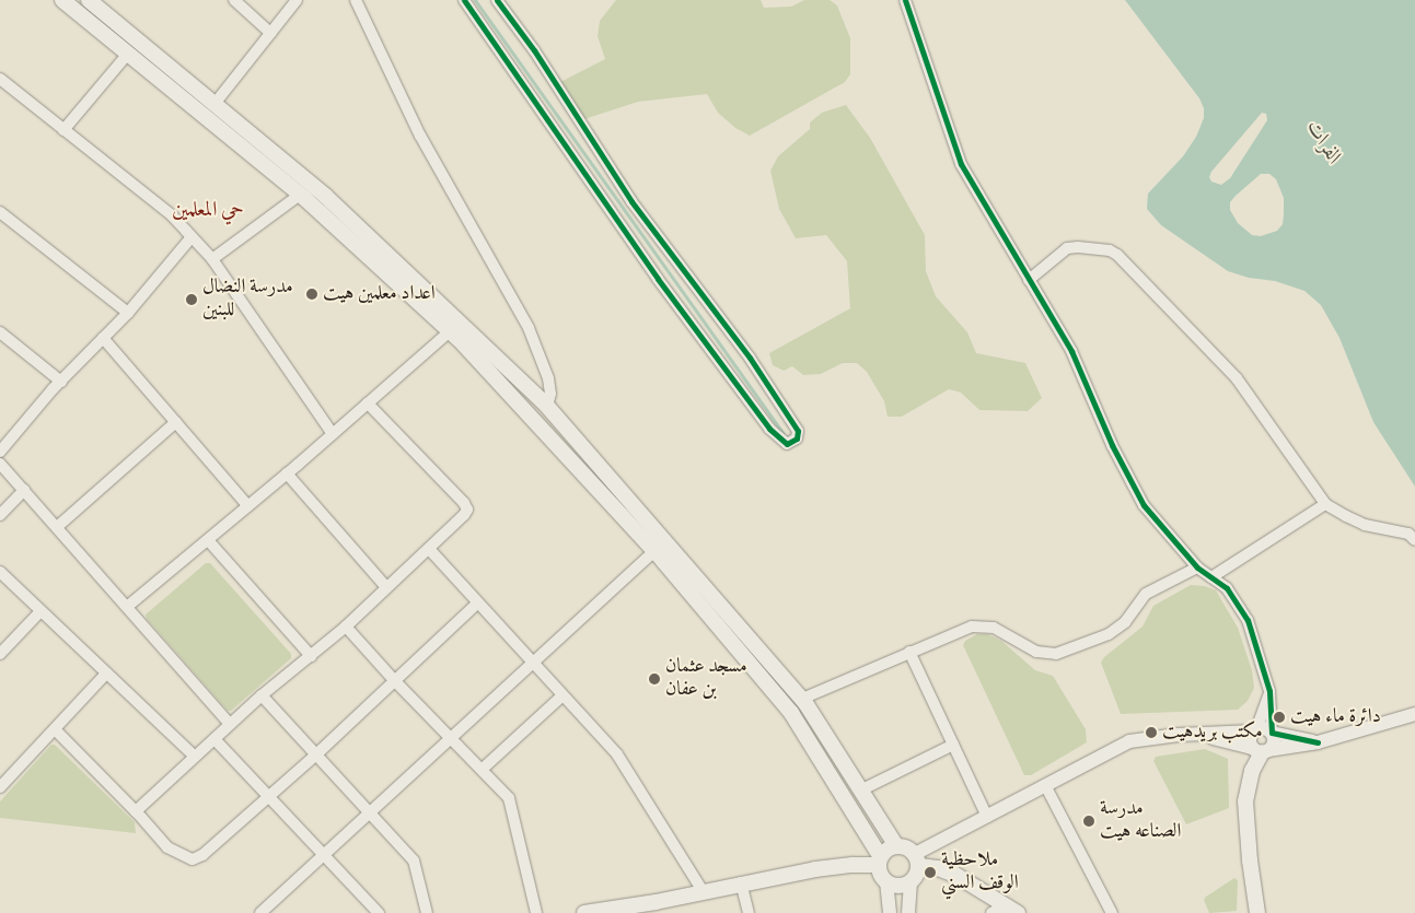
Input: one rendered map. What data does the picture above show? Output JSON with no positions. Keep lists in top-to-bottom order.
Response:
{
  "districts": ["حي المعلمين"],
  "water": ["الفرات"],
  "places": [
    "اعداد معلمين هيت",
    "مدرسة النضال للبنين",
    "مسجد عثمان بن عفان",
    "دائرة ماء هيت",
    "مكتب بريدهيت",
    "مدرسة الصناعه هيت",
    "ملاحظية الوقف السني"
  ]
}
